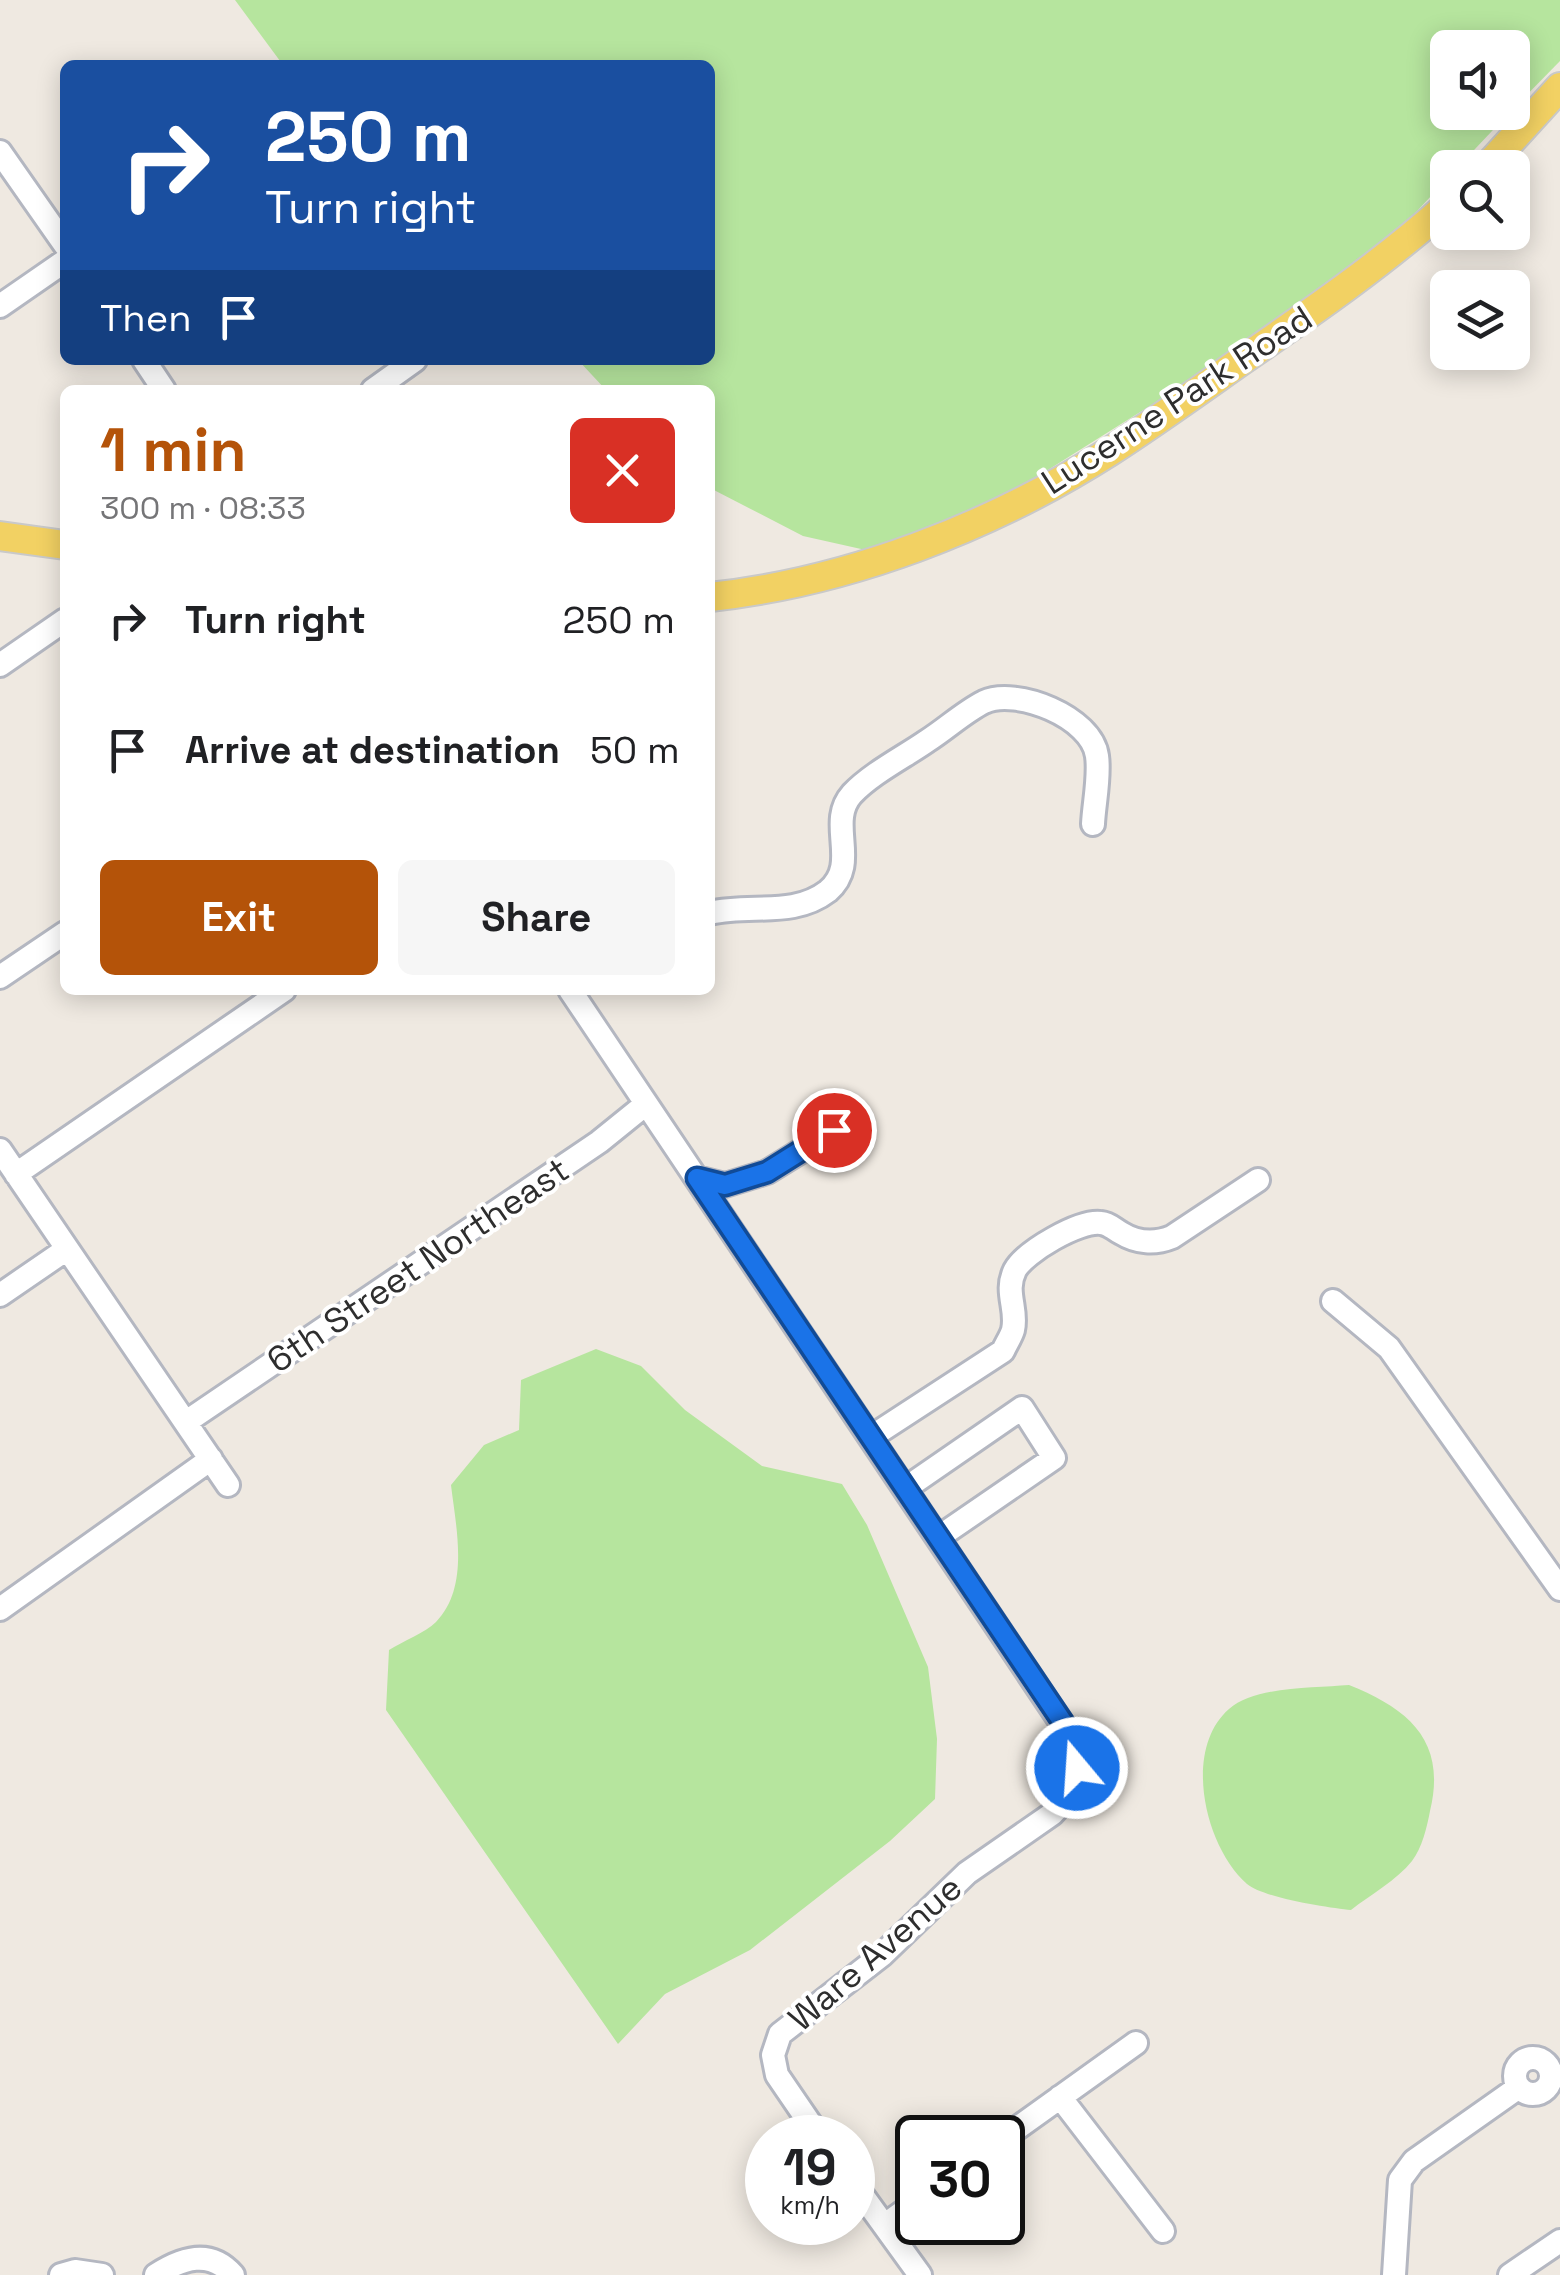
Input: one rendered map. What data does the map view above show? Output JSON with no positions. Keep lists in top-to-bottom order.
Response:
{
  "streets": {
    "main road": ["Lucerne Park Road"],
    "street": ["6th Street Northeast", "Ware Avenue"]
  },
  "page": {
    "turn": ["250 m", "Turn right"],
    "then": "Then",
    "heading": ["1 min", "300 m · 08:33"],
    "list": [
      {
        "name": "Turn right",
        "value": "250 m"
      },
      {
        "name": "Arrive at destination",
        "value": "50 m"
      }
    ],
    "buttons": ["Exit", "Share"],
    "speed": "19 km/h",
    "limit": "30"
  }
}
